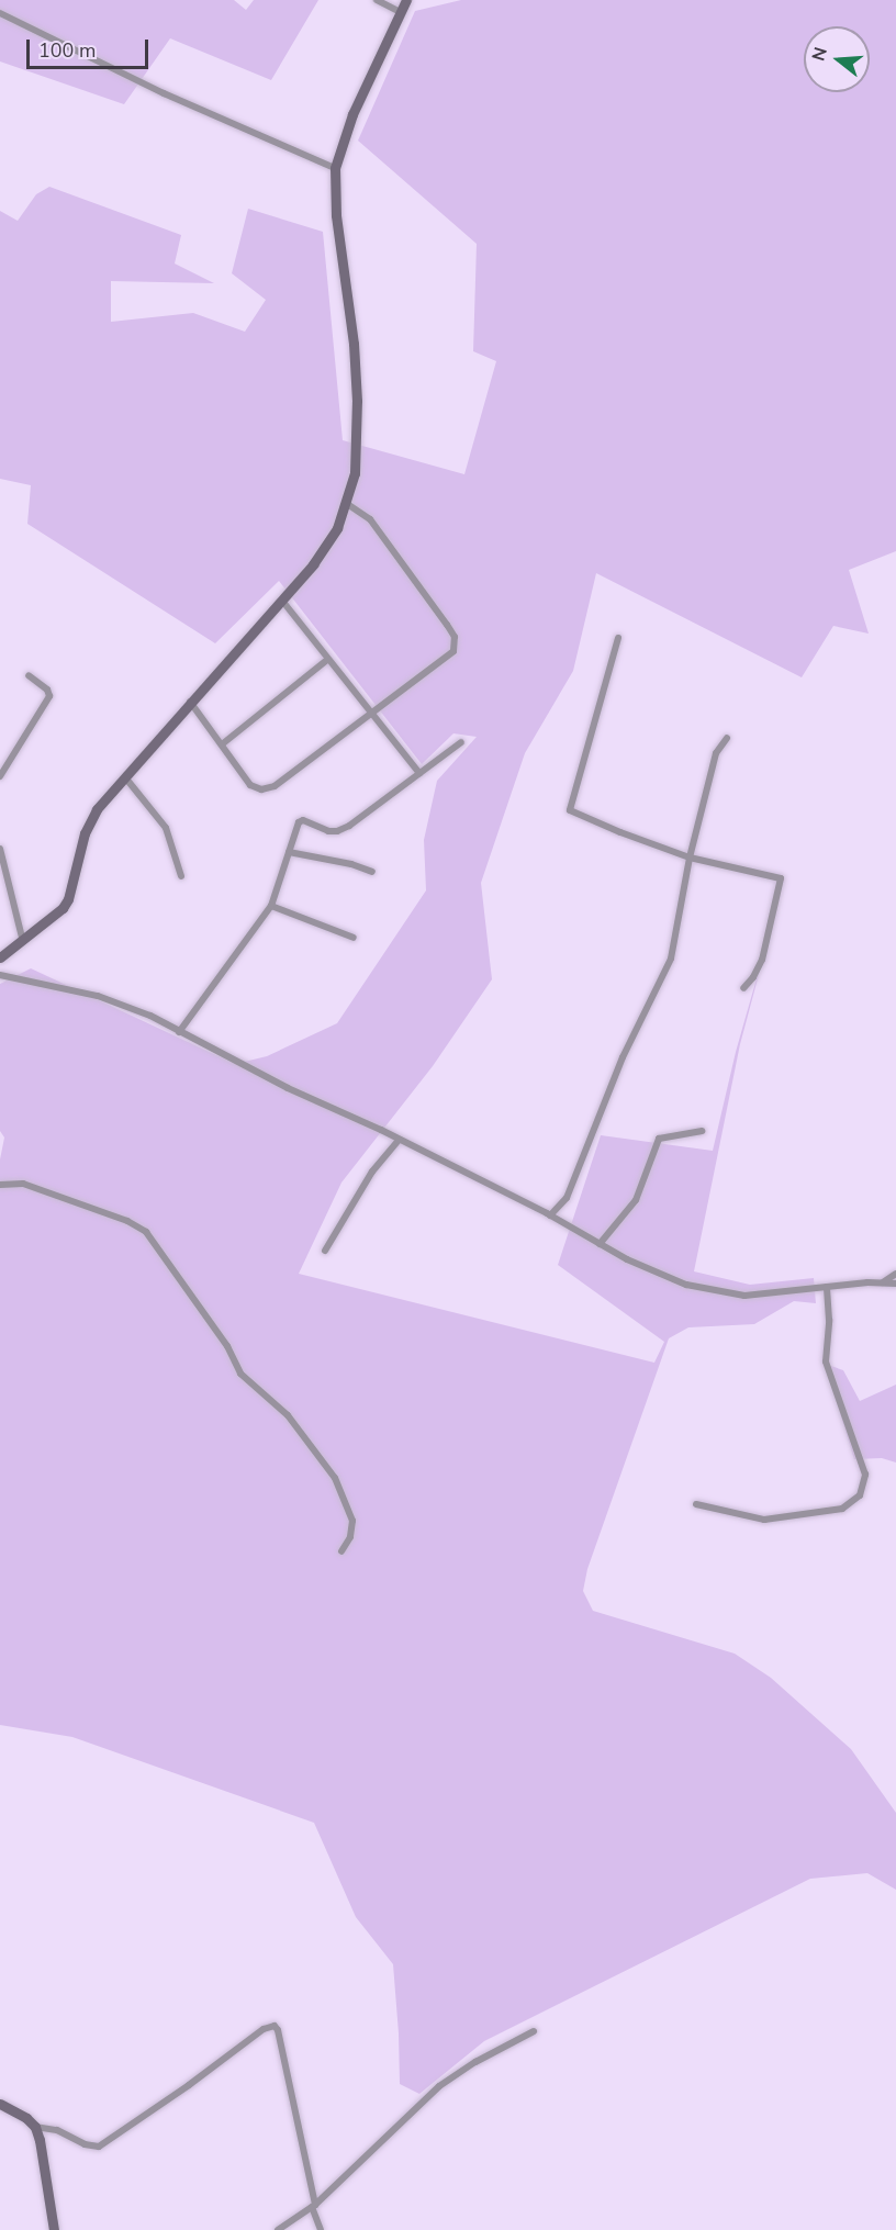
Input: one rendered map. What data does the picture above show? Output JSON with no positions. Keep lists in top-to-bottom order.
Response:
{
  "scale_bar": "100 m",
  "north": "left"
}
